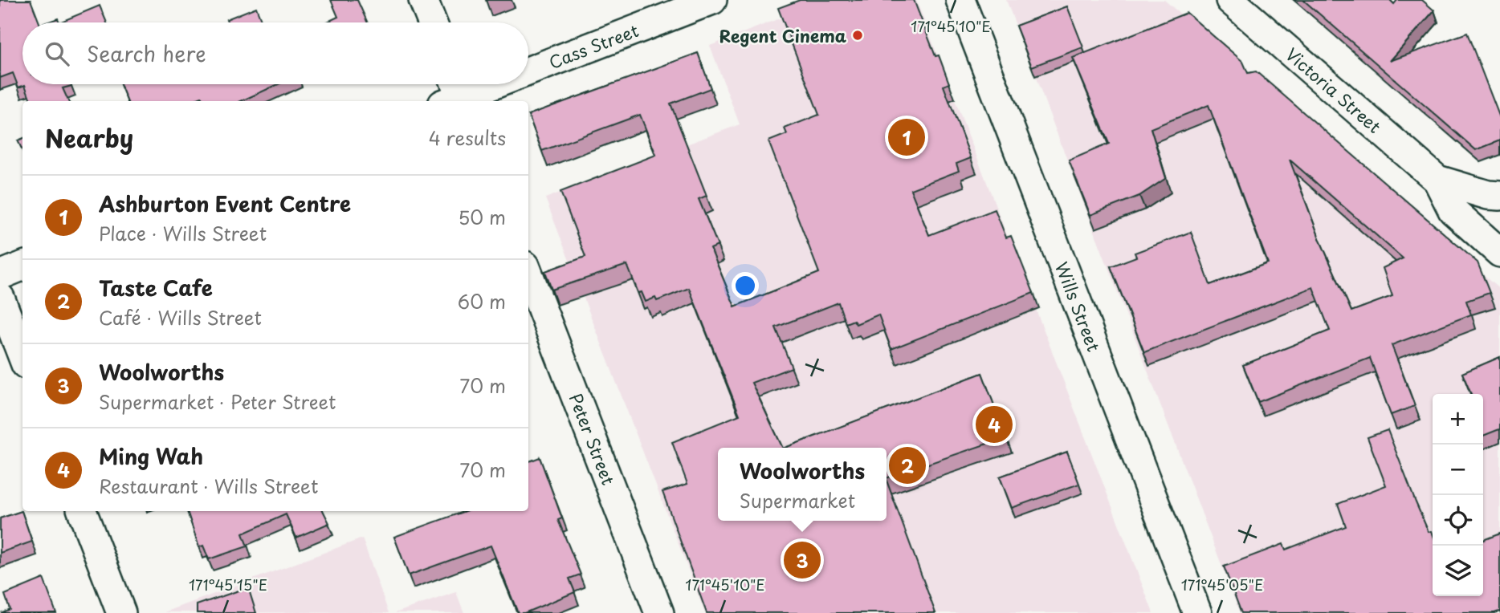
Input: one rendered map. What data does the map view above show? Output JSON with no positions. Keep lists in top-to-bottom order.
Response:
{
  "streets": {
    "street": [
      "Cass Street",
      "Victoria Street",
      "Wills Street",
      "Peter Street"
    ]
  },
  "places": ["Regent Cinema"],
  "page": {
    "search": "Search here",
    "heading": ["Nearby", "4 results"],
    "pins": [
      "1",
      "4",
      "2",
      "3"
    ],
    "list": [
      {
        "mark": "1",
        "name": "Ashburton Event Centre",
        "note": "Place · Wills Street",
        "value": "50 m"
      },
      {
        "mark": "2",
        "name": "Taste Cafe",
        "note": "Café · Wills Street",
        "value": "60 m"
      },
      {
        "mark": "3",
        "name": "Woolworths",
        "note": "Supermarket · Peter Street",
        "value": "70 m"
      },
      {
        "mark": "4",
        "name": "Ming Wah",
        "note": "Restaurant · Wills Street",
        "value": "70 m"
      }
    ],
    "map_buttons": ["+", "−"],
    "popup": ["Woolworths", "Supermarket"]
  },
  "coordinates": ["171°45'10\"E", "171°45'15\"E", "171°45'05\"E"]
}
